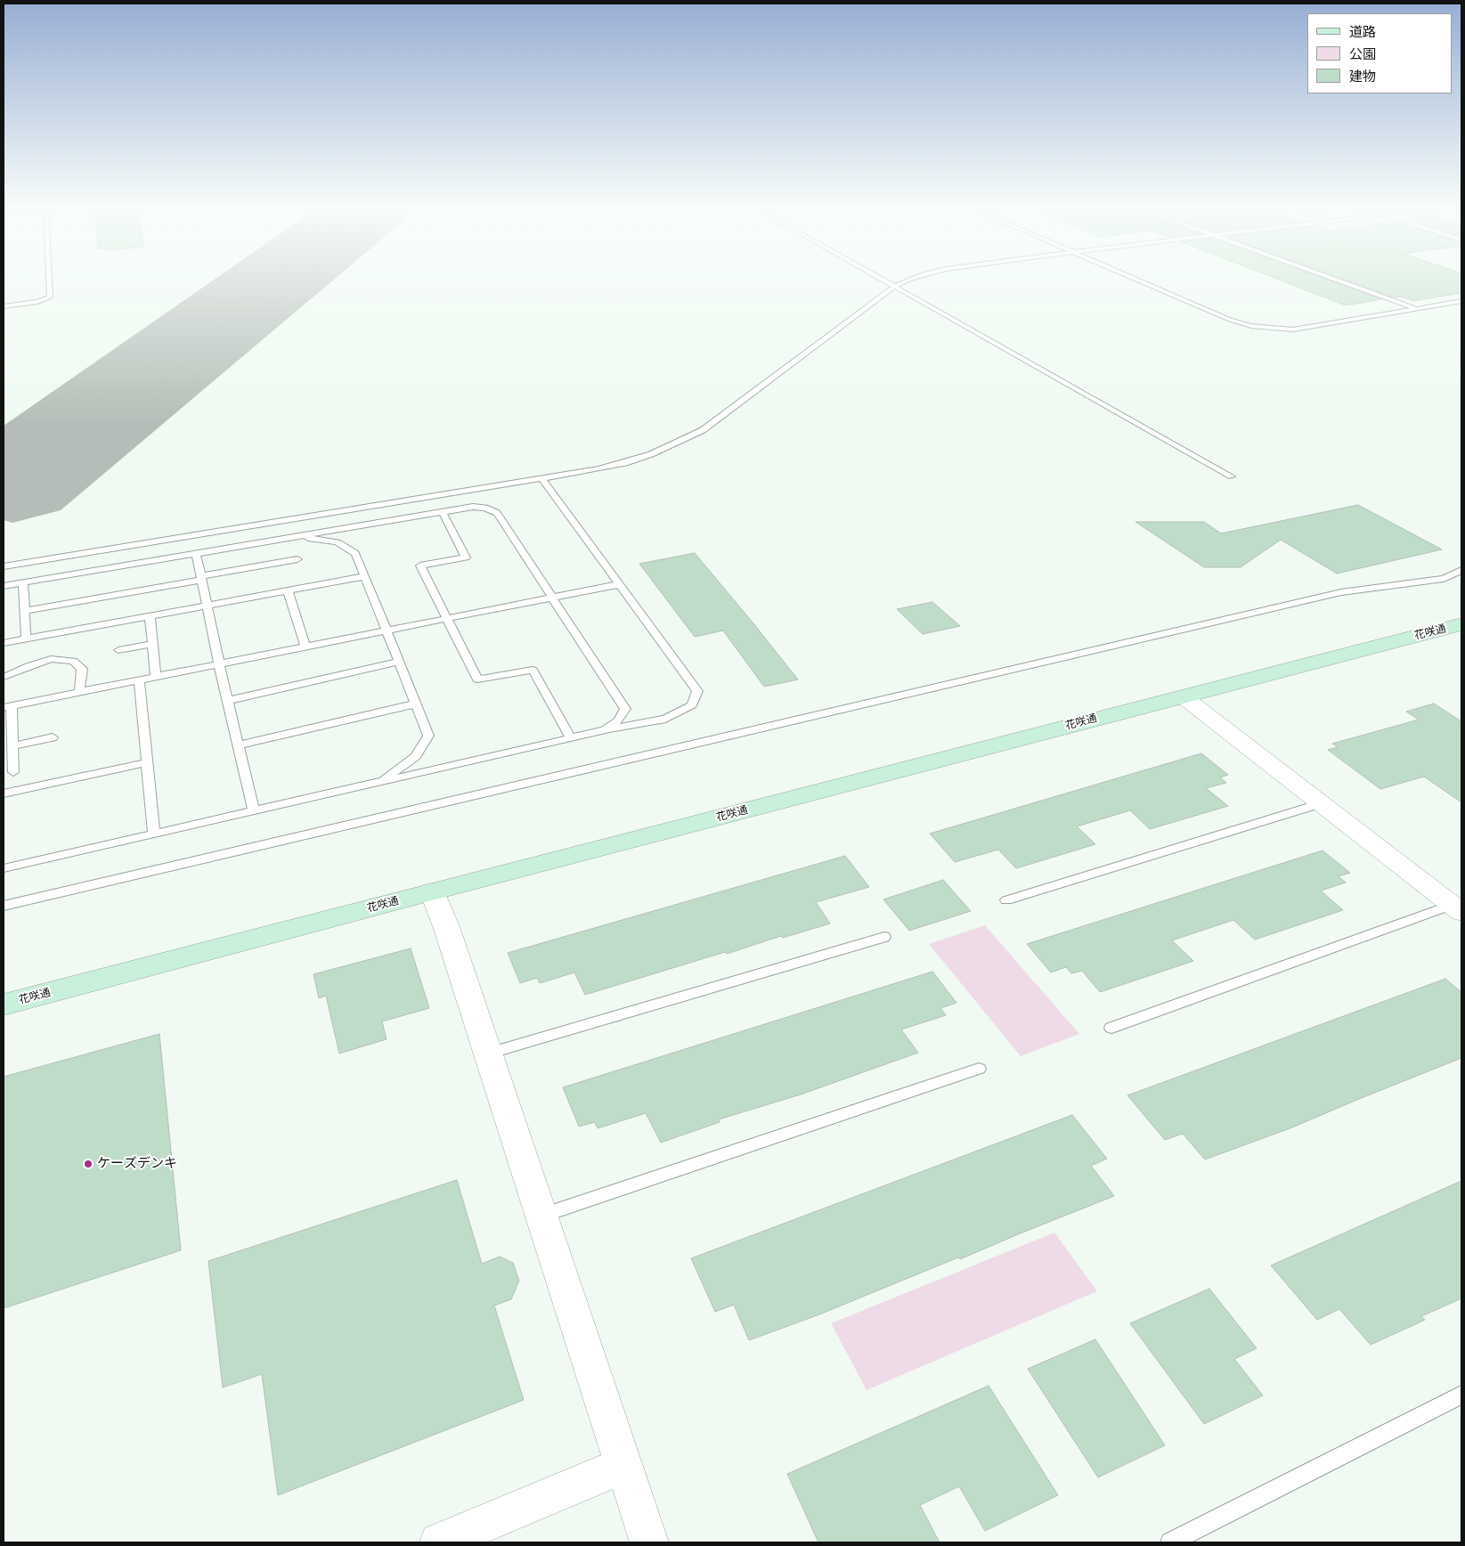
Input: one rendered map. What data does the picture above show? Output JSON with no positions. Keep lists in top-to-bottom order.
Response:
{
  "streets": {
    "street": ["花咲通"]
  },
  "places": ["ケーズデンキ"],
  "legend": ["道路", "公園", "建物"]
}
